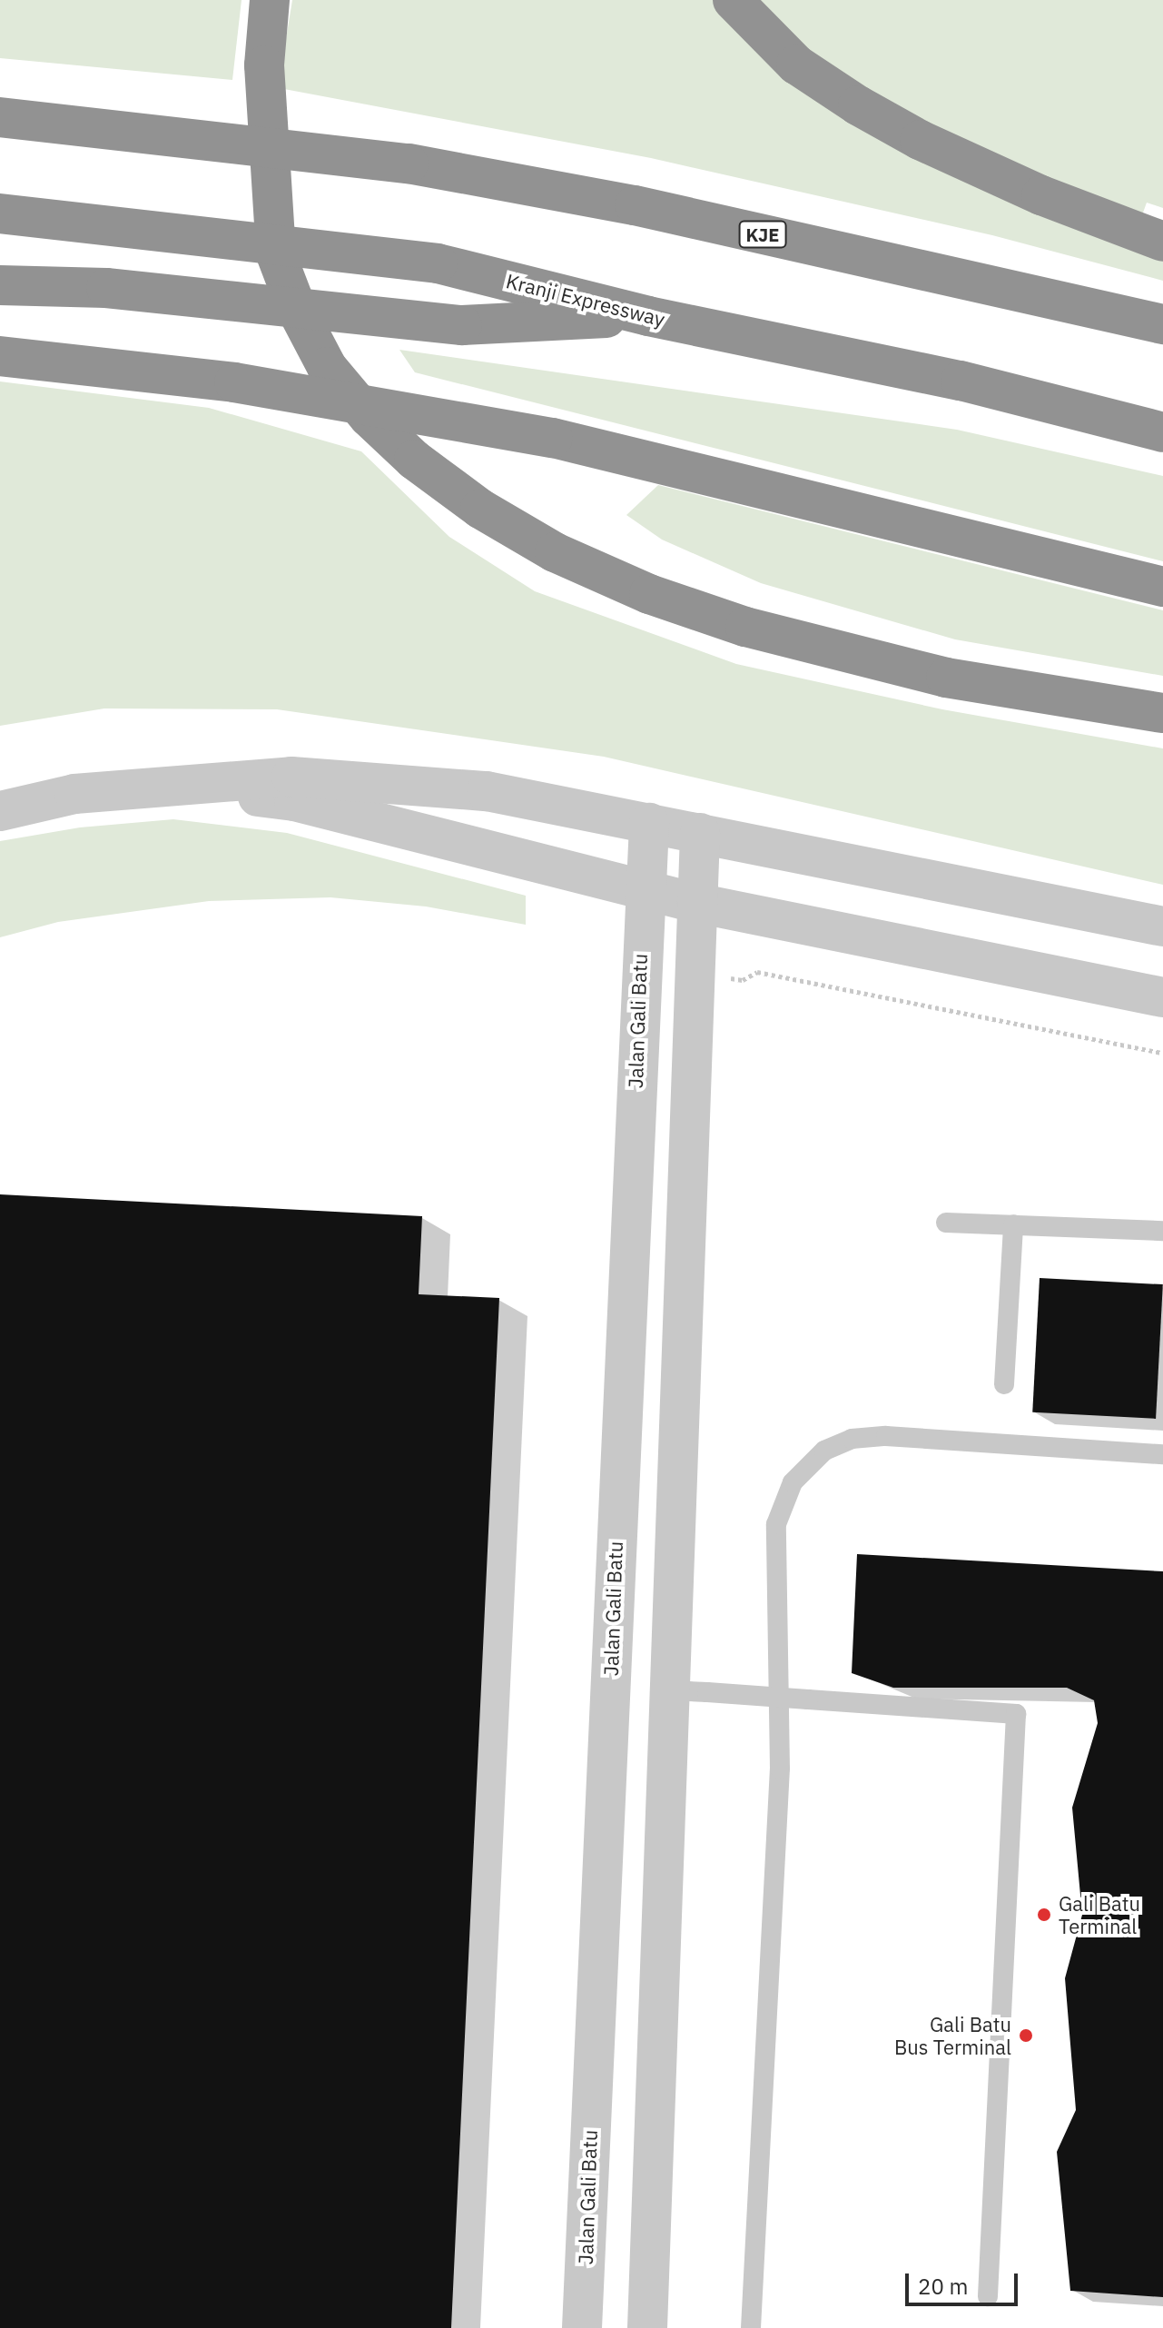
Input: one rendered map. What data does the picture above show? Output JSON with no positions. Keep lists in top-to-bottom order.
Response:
{
  "streets": {
    "highway": ["KJE", "Kranji Expressway"],
    "street": ["Jalan Gali Batu"]
  },
  "places": ["Gali Batu Terminal", "Gali Batu Bus Terminal"],
  "scale_bar": "20 m"
}
